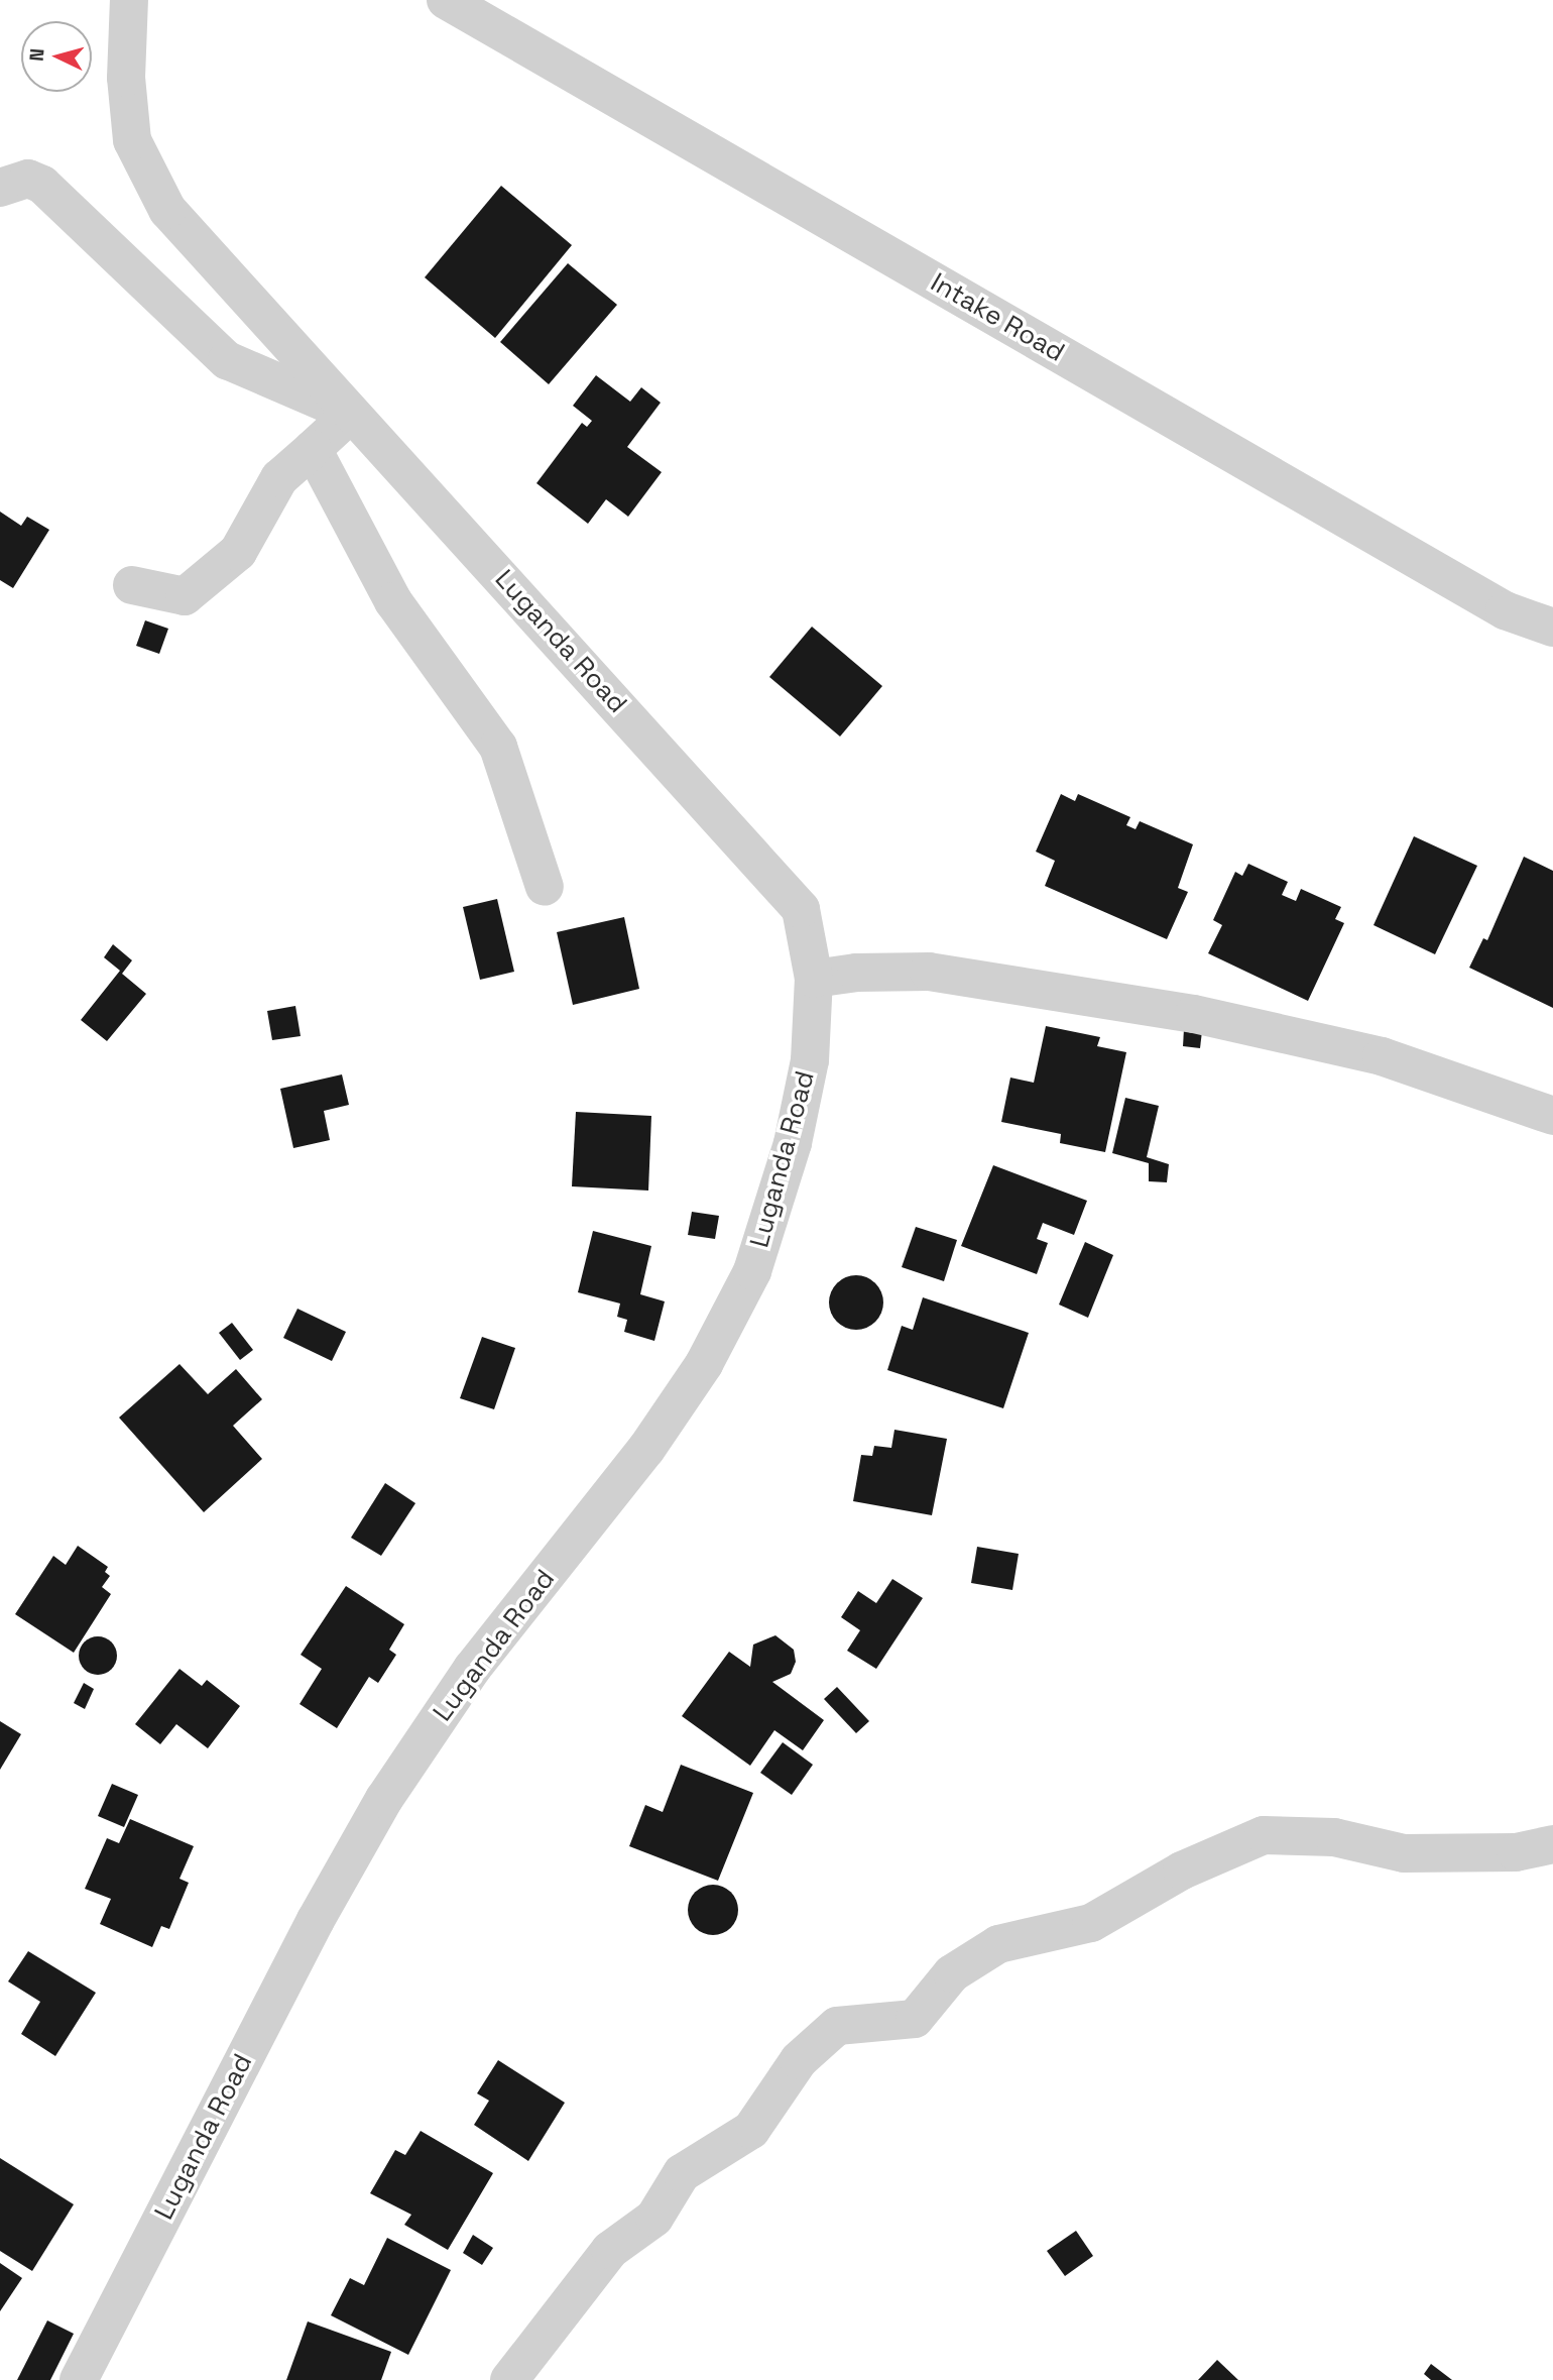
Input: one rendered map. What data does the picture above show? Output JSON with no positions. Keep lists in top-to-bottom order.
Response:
{
  "streets": {
    "street": ["Intake Road", "Luganda Road"]
  },
  "north": "left"
}
